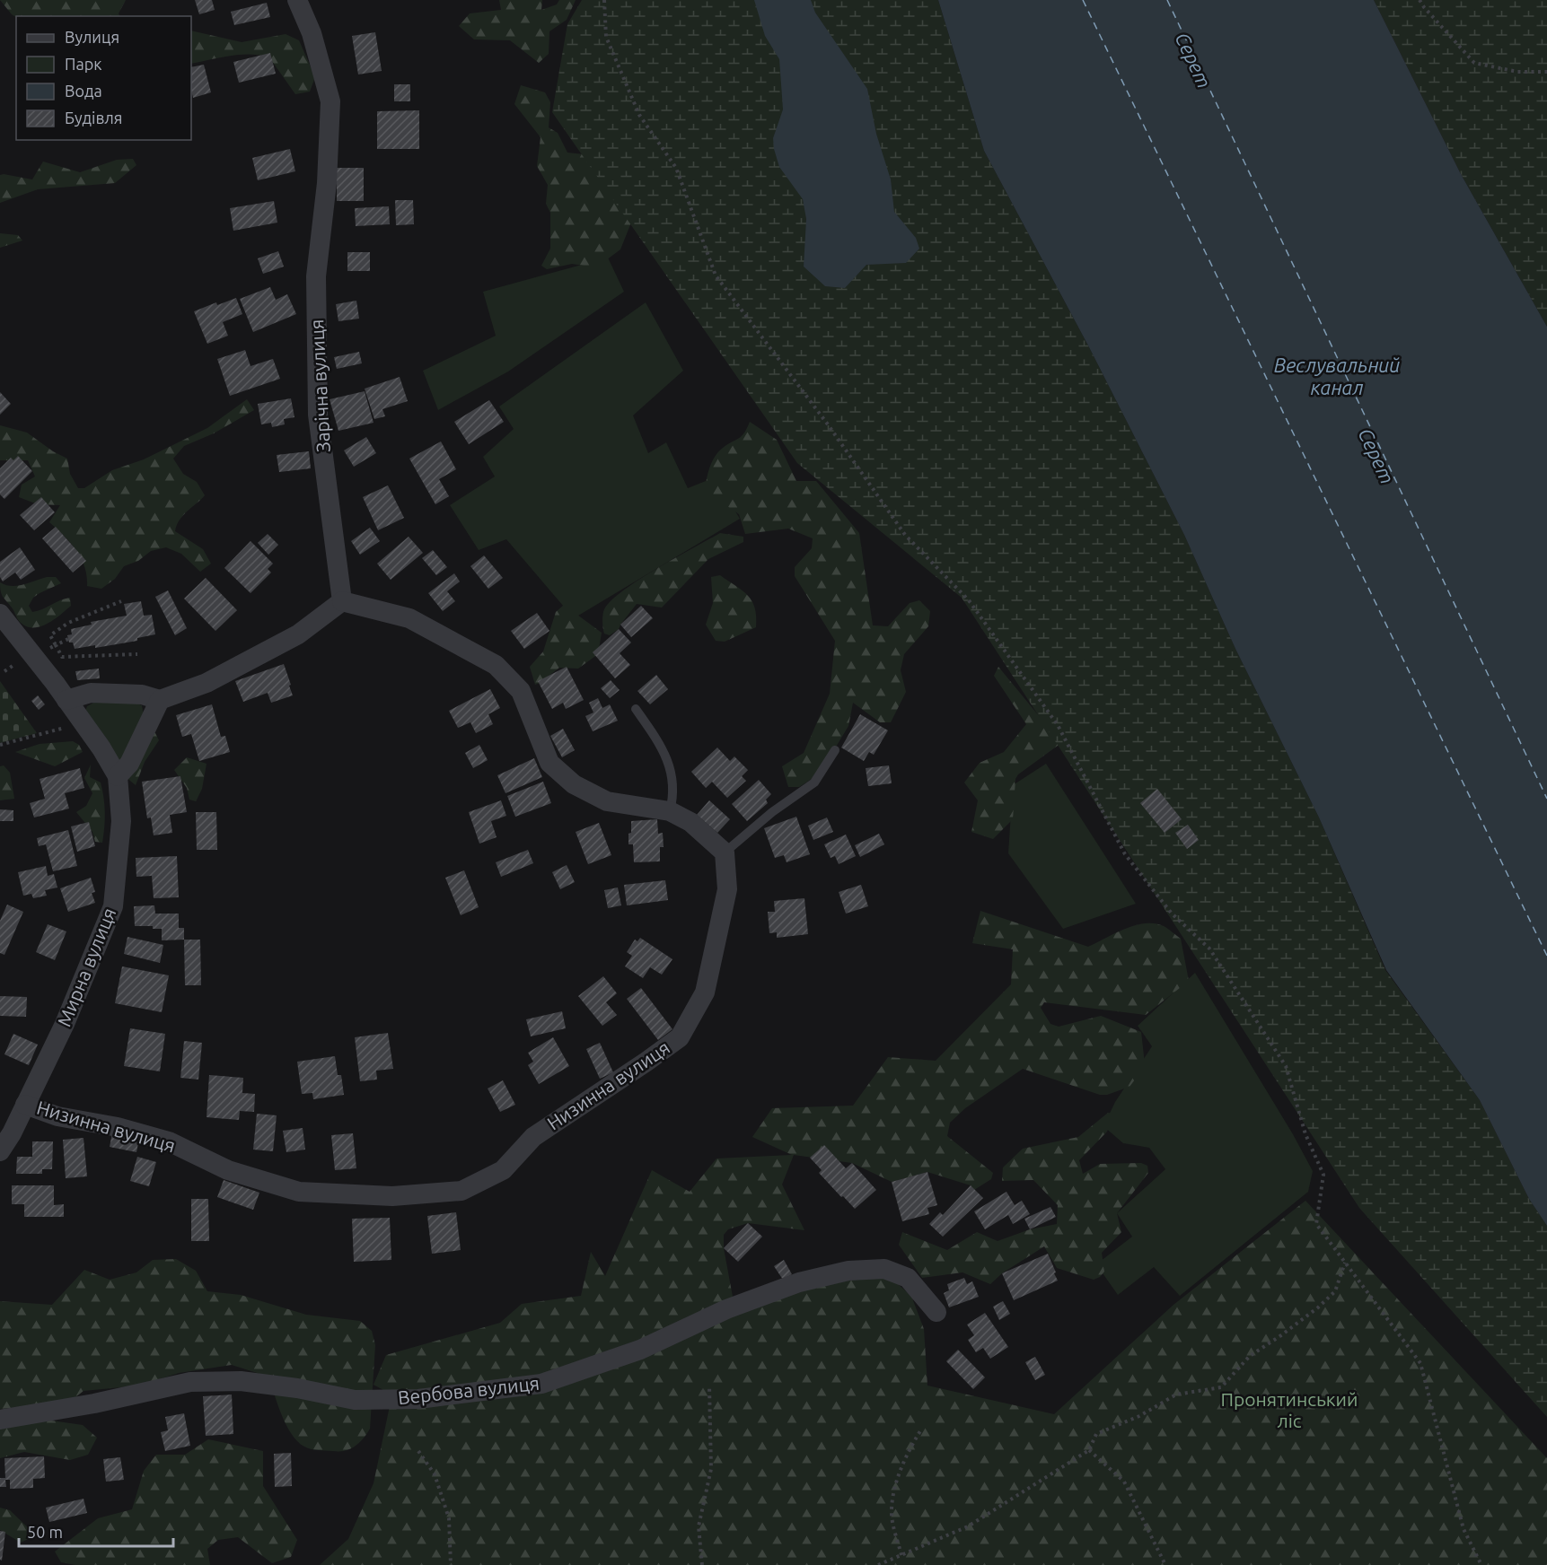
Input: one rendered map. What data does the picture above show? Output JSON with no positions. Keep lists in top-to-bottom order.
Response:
{
  "streets": {
    "street": [
      "Зарічна вулиця",
      "Мирна вулиця",
      "Низинна вулиця",
      "Вербова вулиця"
    ]
  },
  "crossings": [
    ["Мирна вулиця", "Низинна вулиця"]
  ],
  "water": ["Серет", "Веслувальний канал"],
  "parks": ["Пронятинський ліс"],
  "legend": [
    "Вулиця",
    "Парк",
    "Вода",
    "Будівля"
  ],
  "scale_bar": "50 m"
}
